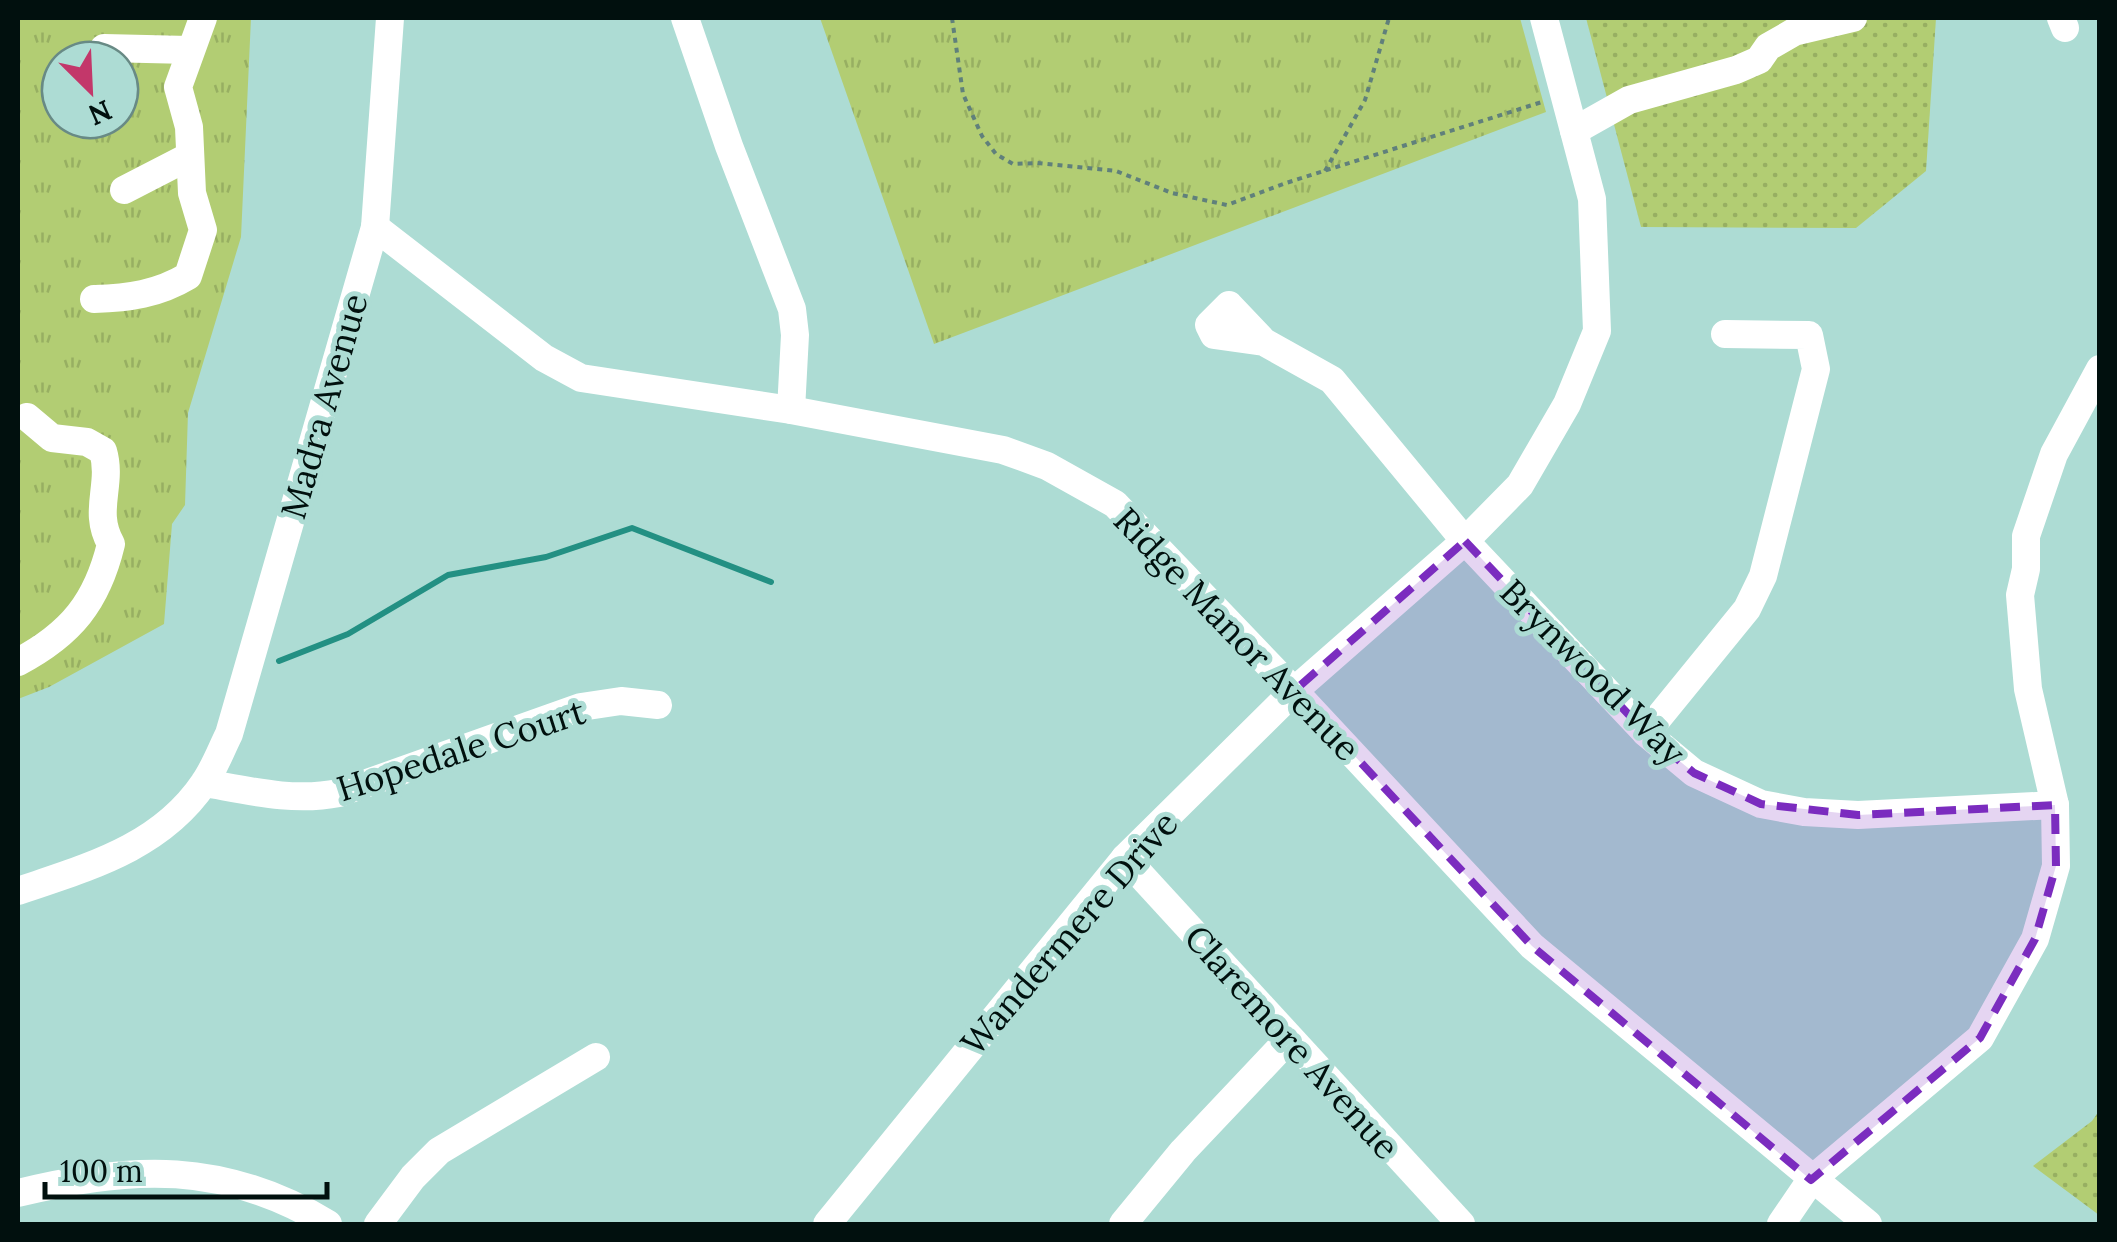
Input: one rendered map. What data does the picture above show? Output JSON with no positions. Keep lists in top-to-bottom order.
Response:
{
  "streets": {
    "street": [
      "Madra Avenue",
      "Ridge Manor Avenue",
      "Brynwood Way",
      "Hopedale Court",
      "Wandermere Drive",
      "Claremore Avenue"
    ]
  },
  "crossings": [
    ["Madra Avenue", "Ridge Manor Avenue"],
    ["Madra Avenue", "Hopedale Court"],
    ["Ridge Manor Avenue", "Wandermere Drive"],
    ["Brynwood Way", "Wandermere Drive"],
    ["Wandermere Drive", "Claremore Avenue"]
  ],
  "scale_bar": "100 m",
  "north": "bottom right"
}
